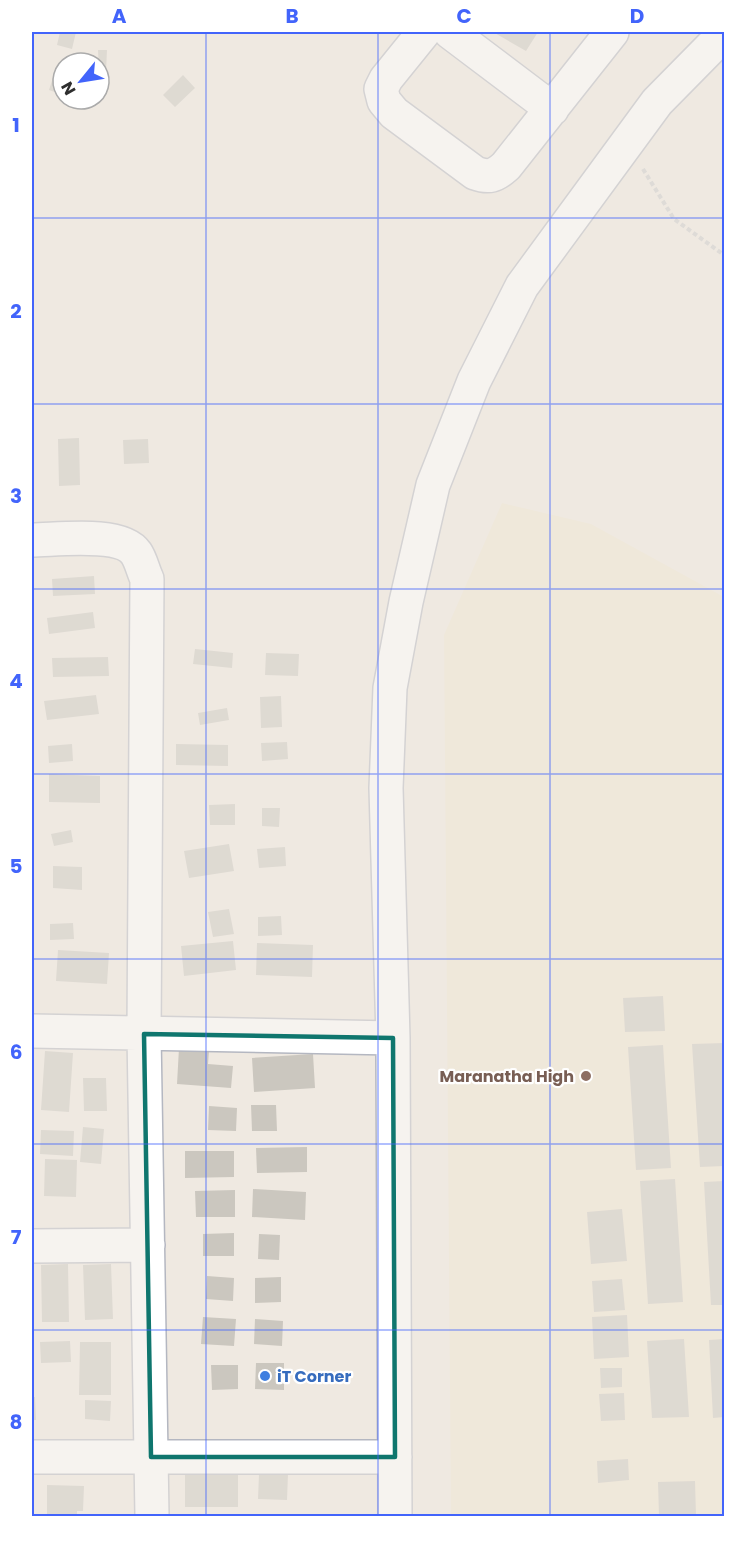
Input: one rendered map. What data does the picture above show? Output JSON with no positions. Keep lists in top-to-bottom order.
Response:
{
  "places": ["Maranatha High", "iT Corner"],
  "north": "bottom left",
  "grid": {
    "columns": [
      "A",
      "B",
      "C",
      "D"
    ],
    "rows": [
      "1",
      "2",
      "3",
      "4",
      "5",
      "6",
      "7",
      "8"
    ]
  }
}
